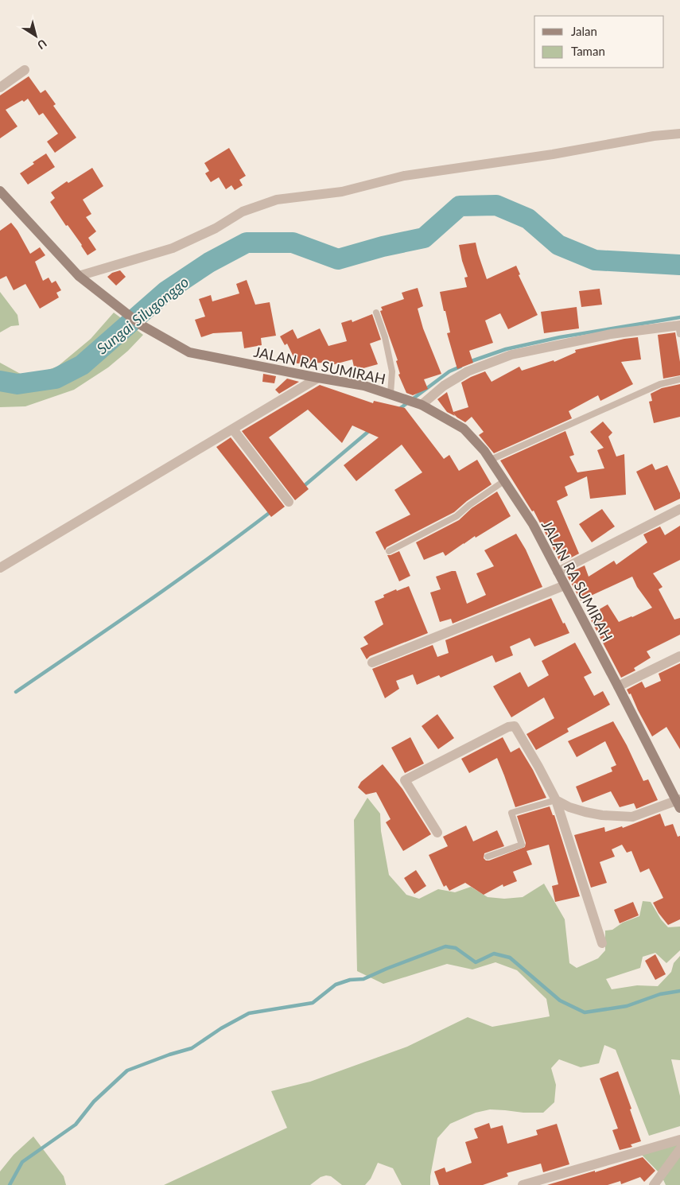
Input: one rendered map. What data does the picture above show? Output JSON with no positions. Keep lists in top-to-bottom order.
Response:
{
  "streets": {
    "main road": ["JALAN RA SUMIRAH"]
  },
  "water": ["Sungai Silugonggo"],
  "legend": ["Jalan", "Taman"],
  "north": "bottom right"
}
